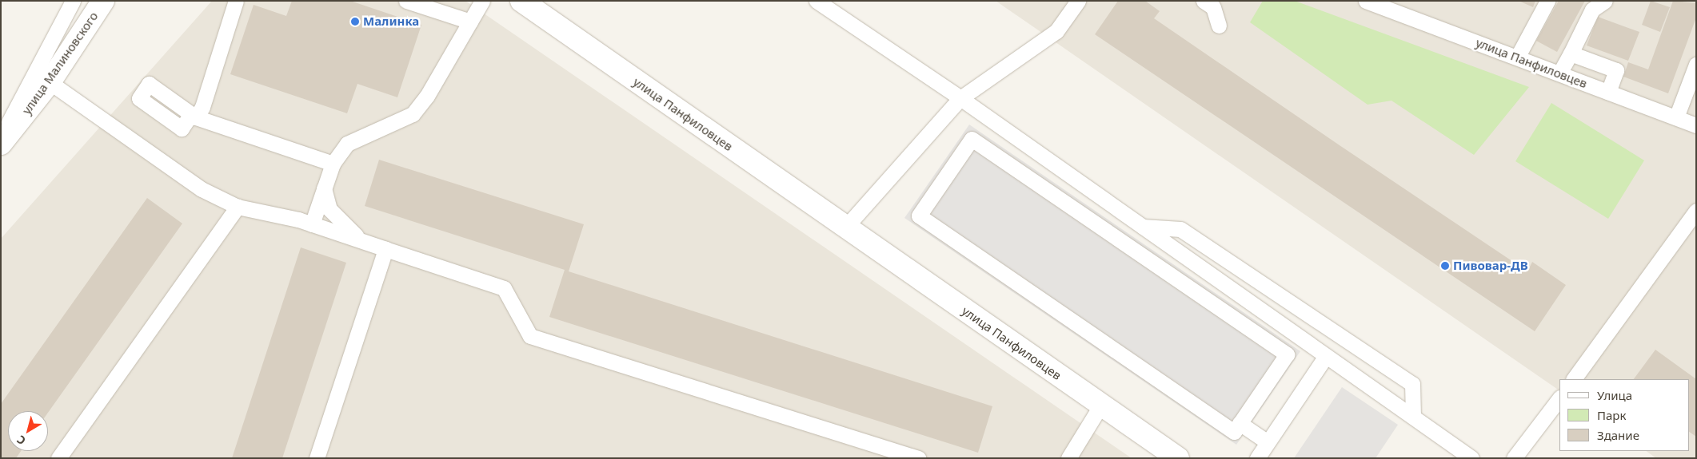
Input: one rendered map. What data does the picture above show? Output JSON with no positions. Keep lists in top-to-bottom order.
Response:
{
  "streets": {
    "street": ["улица Малиновского", "улица Панфиловцев"]
  },
  "places": ["Малинка", "Пивовар-ДВ"],
  "legend": ["Улица", "Парк", "Здание"],
  "north": "bottom left"
}
